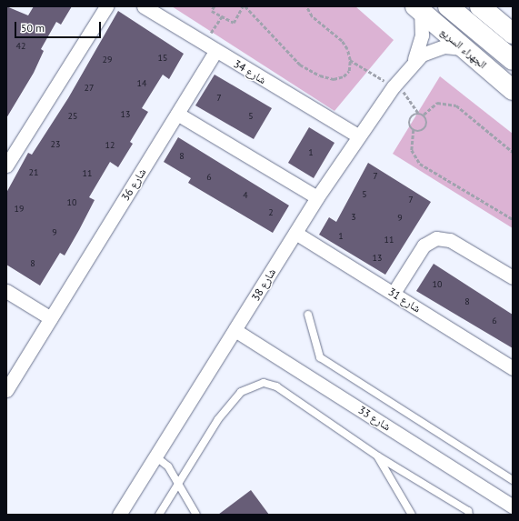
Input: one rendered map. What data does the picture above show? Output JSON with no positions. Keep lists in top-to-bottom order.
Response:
{
  "streets": {
    "main road": ["الجهراء السريع"],
    "street": [
      "شارع 34",
      "شارع 36",
      "شارع 38",
      "شارع 31",
      "شارع 33"
    ]
  },
  "crossings": [
    ["الجهراء السريع", "شارع 38"],
    ["شارع 34", "شارع 36"],
    ["شارع 34", "شارع 38"],
    ["شارع 38", "شارع 31"],
    ["شارع 38", "شارع 33"]
  ],
  "house_numbers": [
    "42",
    "15",
    "29",
    "14",
    "27",
    "7",
    "13",
    "25",
    "5",
    "23",
    "12",
    "1",
    "8",
    "21",
    "11",
    "7",
    "6",
    "5",
    "4",
    "7",
    "10",
    "19",
    "2",
    "3",
    "9",
    "9",
    "1",
    "11",
    "13",
    "8",
    "10",
    "8",
    "6"
  ],
  "scale_bar": "50 m"
}
